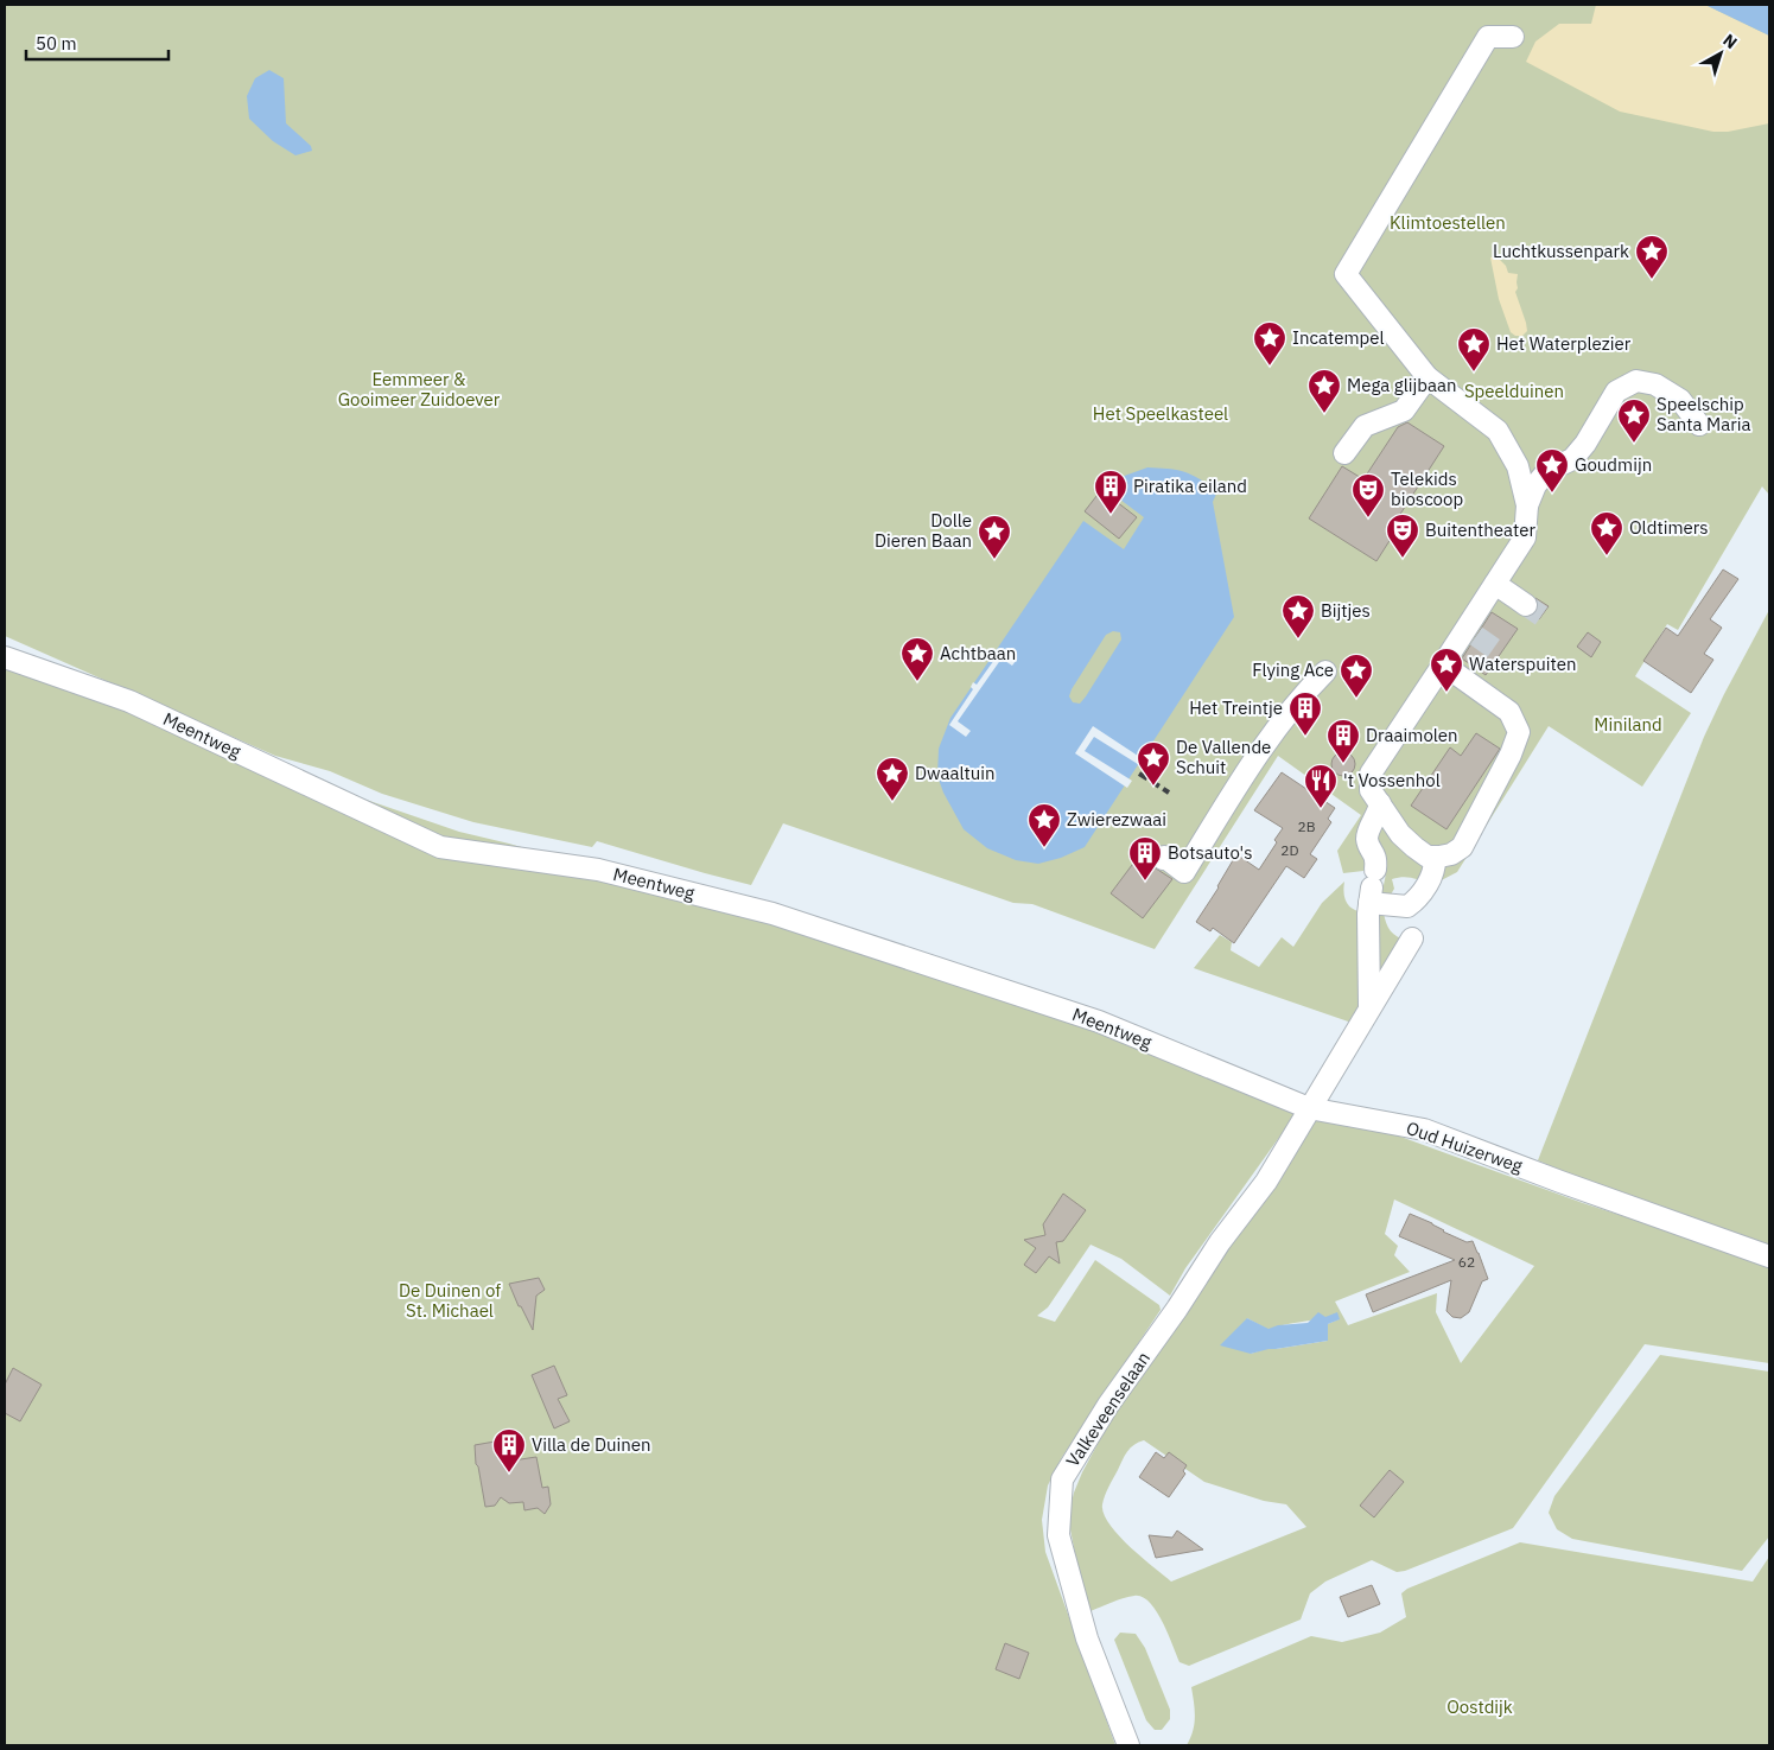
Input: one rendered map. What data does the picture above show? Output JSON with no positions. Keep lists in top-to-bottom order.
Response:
{
  "streets": {
    "street": ["Meentweg", "Oud Huizerweg", "Valkeveenselaan"]
  },
  "crossings": [
    ["Meentweg", "Oud Huizerweg"],
    ["Meentweg", "Valkeveenselaan"],
    ["Oud Huizerweg", "Valkeveenselaan"]
  ],
  "parks": [
    "Klimtoestellen",
    "Eemmeer & Gooimeer Zuidoever",
    "Speelduinen",
    "Het Speelkasteel",
    "Miniland",
    "De Duinen of St. Michael",
    "Oostdijk"
  ],
  "places": {
    "place": [
      "Luchtkussenpark",
      "Incatempel",
      "Het Waterplezier",
      "Mega glijbaan",
      "Speelschip Santa Maria",
      "Goudmijn",
      "Oldtimers",
      "Dolle Dieren Baan",
      "Bijtjes",
      "Achtbaan",
      "Waterspuiten",
      "Flying Ace",
      "De Vallende Schuit",
      "Dwaaltuin",
      "Zwierezwaai"
    ],
    "building": [
      "Piratika eiland",
      "Het Treintje",
      "Draaimolen",
      "Botsauto's",
      "Villa de Duinen"
    ],
    "theatre": ["Telekids bioscoop", "Buitentheater"],
    "restaurant": ["'t Vossenhol"]
  },
  "house_numbers": ["2B", "2D", "62"],
  "scale_bar": "50 m",
  "north": "top right"
}
